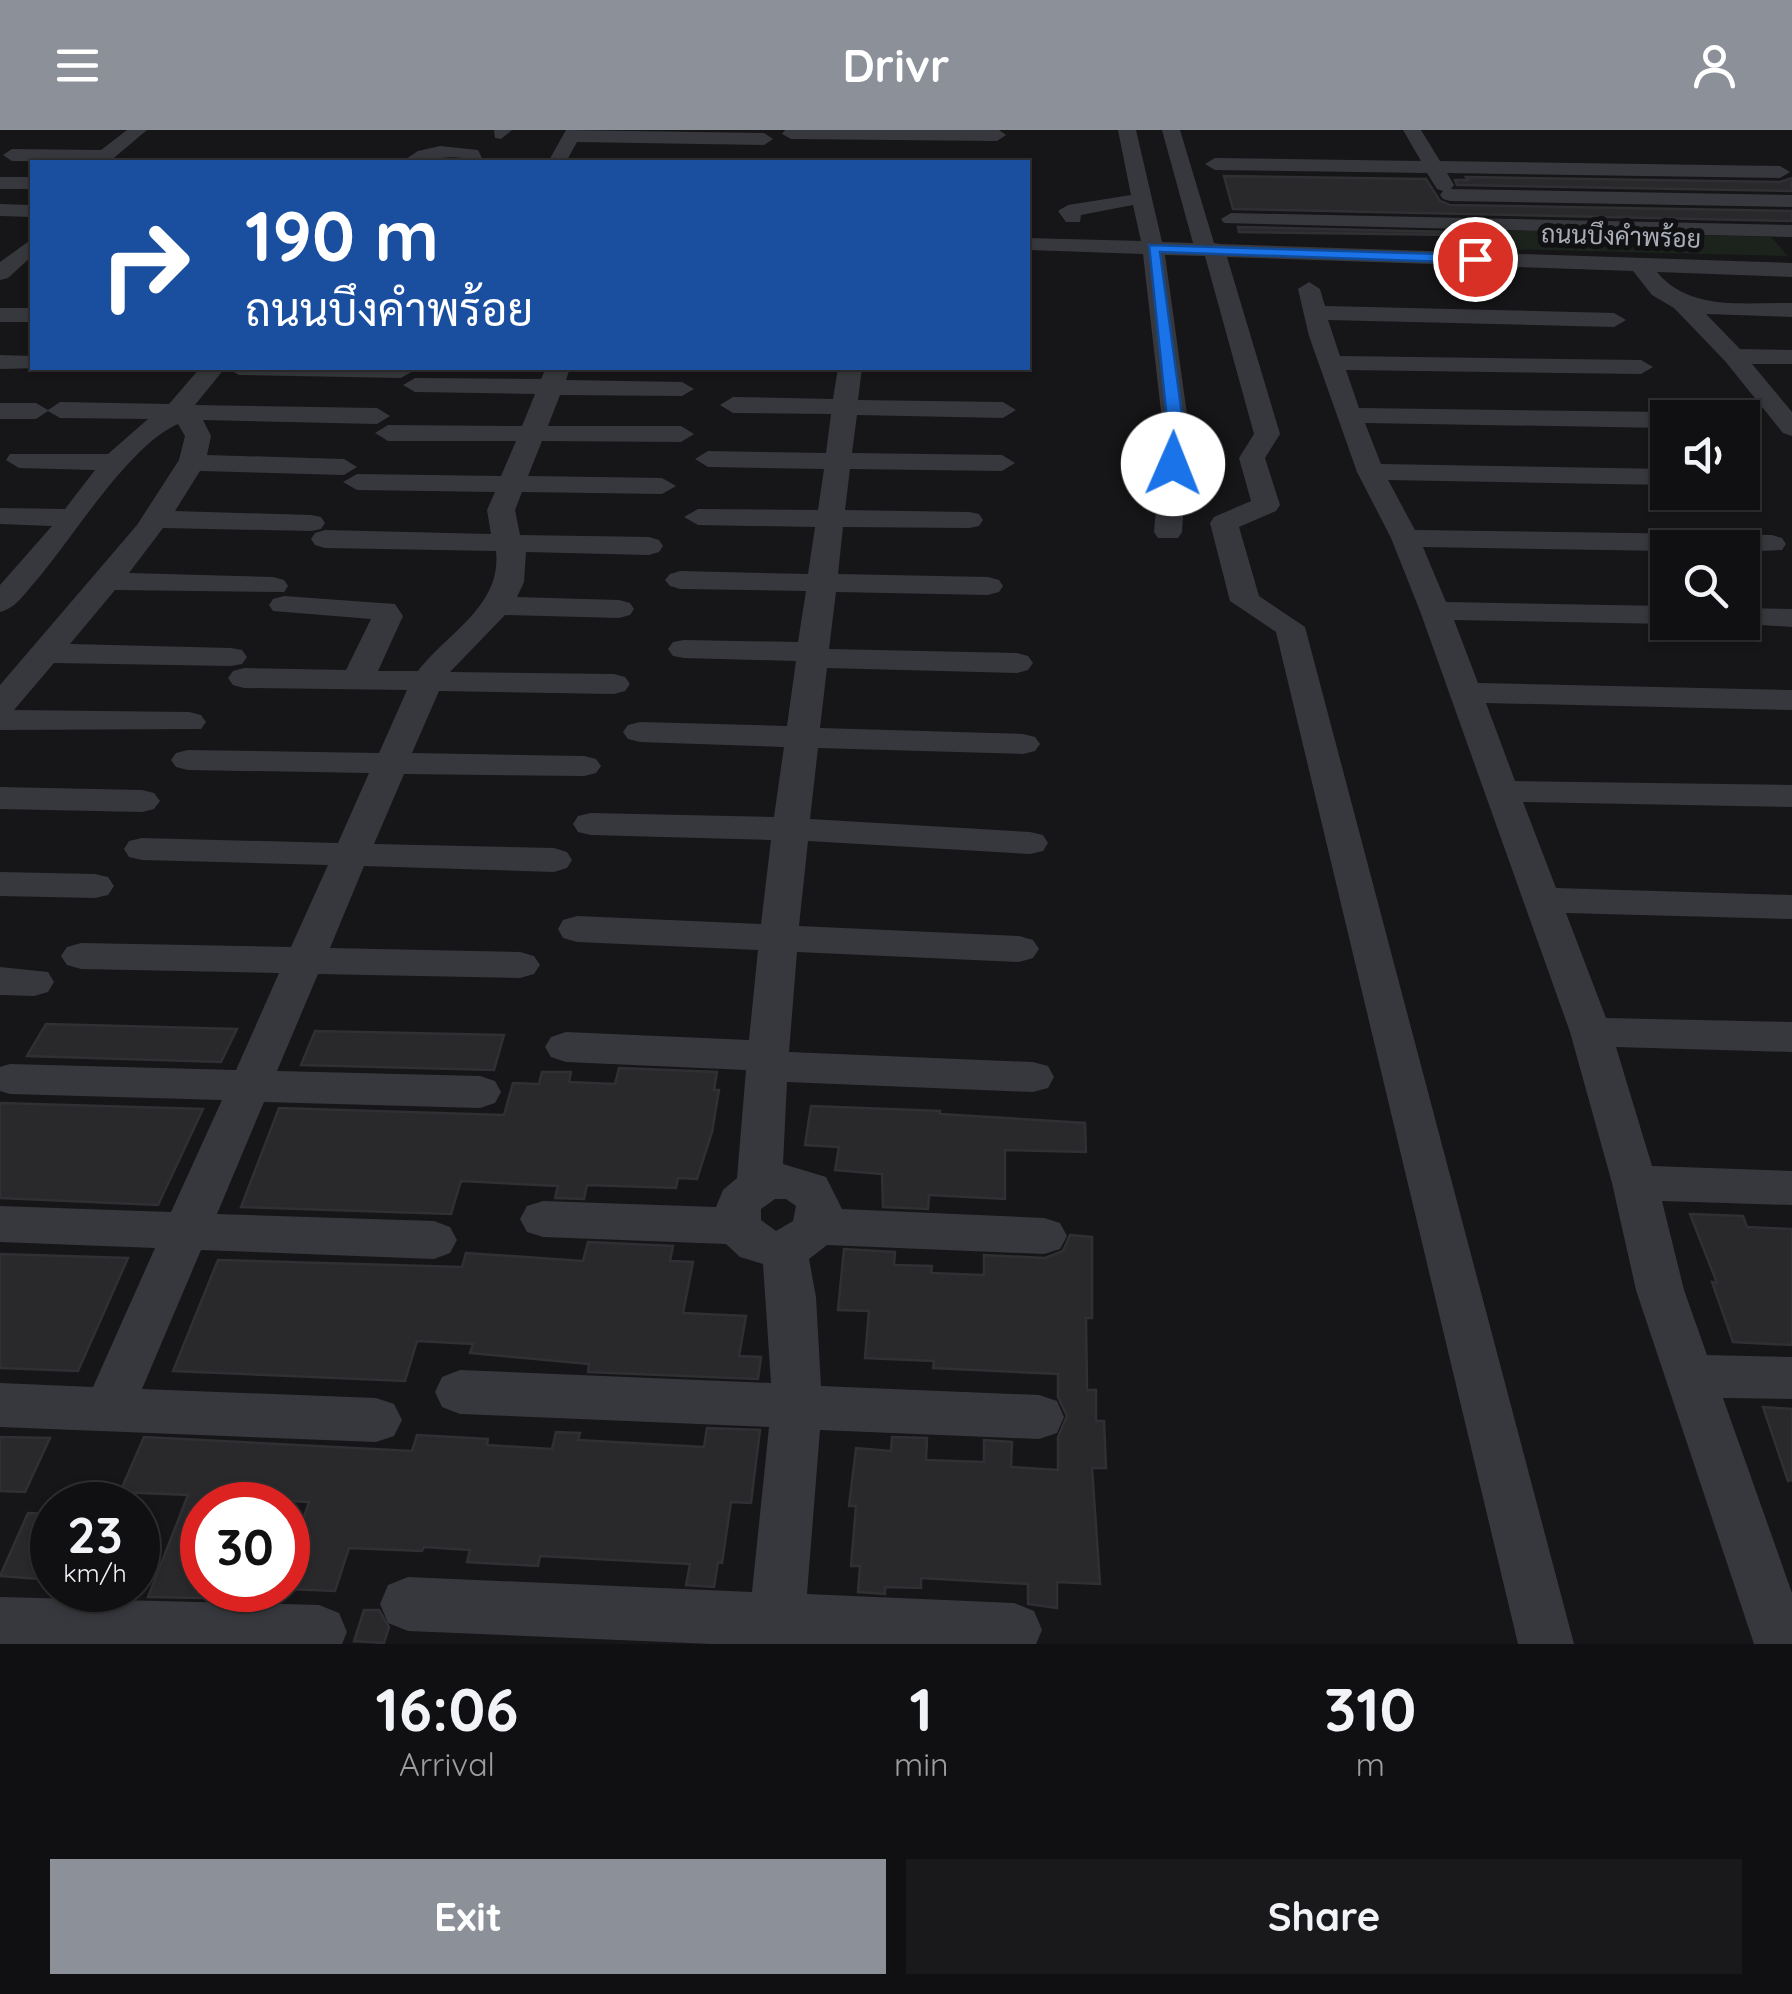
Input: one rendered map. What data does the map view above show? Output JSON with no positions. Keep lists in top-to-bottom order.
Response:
{
  "streets": {
    "street": ["ถนนบึงคำพร้อย"]
  },
  "page": {
    "header": "Drivr",
    "turn": ["190 m", "ถนนบึงคำพร้อย"],
    "speed": "23 km/h",
    "limit": "30",
    "eta": [
      "16:06",
      "Arrival",
      "1",
      "min",
      "310",
      "m"
    ],
    "buttons": ["Exit", "Share"]
  }
}
